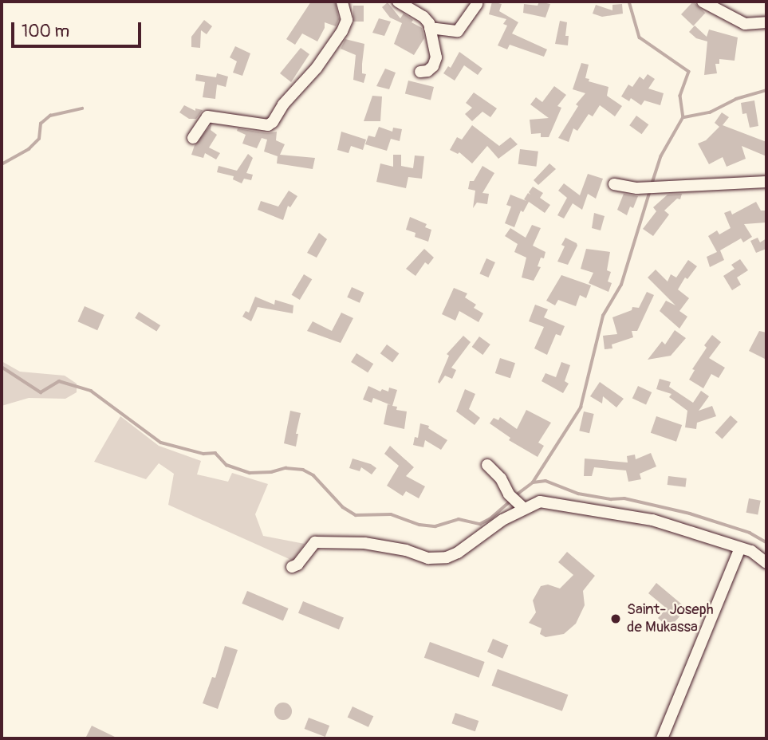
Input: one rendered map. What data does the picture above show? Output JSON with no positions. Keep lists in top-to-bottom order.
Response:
{
  "places": ["Saint- Joseph de Mukassa"],
  "scale_bar": "100 m"
}
